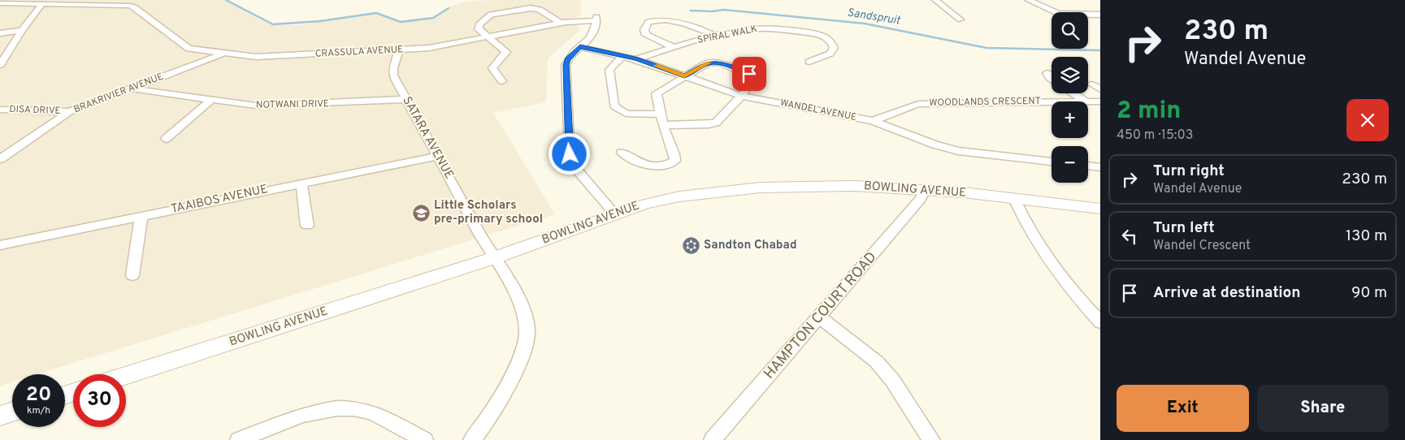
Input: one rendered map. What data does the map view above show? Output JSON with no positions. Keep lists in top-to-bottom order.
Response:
{
  "streets": {
    "main road": ["BOWLING AVENUE"],
    "street": [
      "SPIRAL WALK",
      "CRASSULA AVENUE",
      "BRAKRIVIER AVENUE",
      "WOODLANDS CRESCENT",
      "NOTWANI DRIVE",
      "DISA DRIVE",
      "WANDEL AVENUE",
      "SATARA AVENUE",
      "TAAIBOS AVENUE",
      "HAMPTON COURT ROAD"
    ]
  },
  "crossings": [
    ["SPIRAL WALK", "WANDEL AVENUE"],
    ["CRASSULA AVENUE", "BRAKRIVIER AVENUE"],
    ["CRASSULA AVENUE", "WANDEL AVENUE"],
    ["CRASSULA AVENUE", "SATARA AVENUE"],
    ["BRAKRIVIER AVENUE", "NOTWANI DRIVE"],
    ["BRAKRIVIER AVENUE", "DISA DRIVE"],
    ["WOODLANDS CRESCENT", "WANDEL AVENUE"],
    ["NOTWANI DRIVE", "SATARA AVENUE"],
    ["SATARA AVENUE", "BOWLING AVENUE"],
    ["SATARA AVENUE", "TAAIBOS AVENUE"],
    ["BOWLING AVENUE", "HAMPTON COURT ROAD"]
  ],
  "water": ["Sandspruit"],
  "places": {
    "school or university": ["Little Scholars pre-primary school"],
    "synagogue": ["Sandton Chabad"]
  },
  "page": {
    "turn": ["230 m", "Wandel Avenue"],
    "map_buttons": ["+", "−"],
    "heading": ["2 min", "450 m · 15:03"],
    "list": [
      {
        "name": "Turn right",
        "note": "Wandel Avenue",
        "value": "230 m"
      },
      {
        "name": "Turn left",
        "note": "Wandel Crescent",
        "value": "130 m"
      },
      {
        "name": "Arrive at destination",
        "value": "90 m"
      }
    ],
    "speed": "20 km/h",
    "limit": "30",
    "buttons": ["Exit", "Share"]
  }
}
